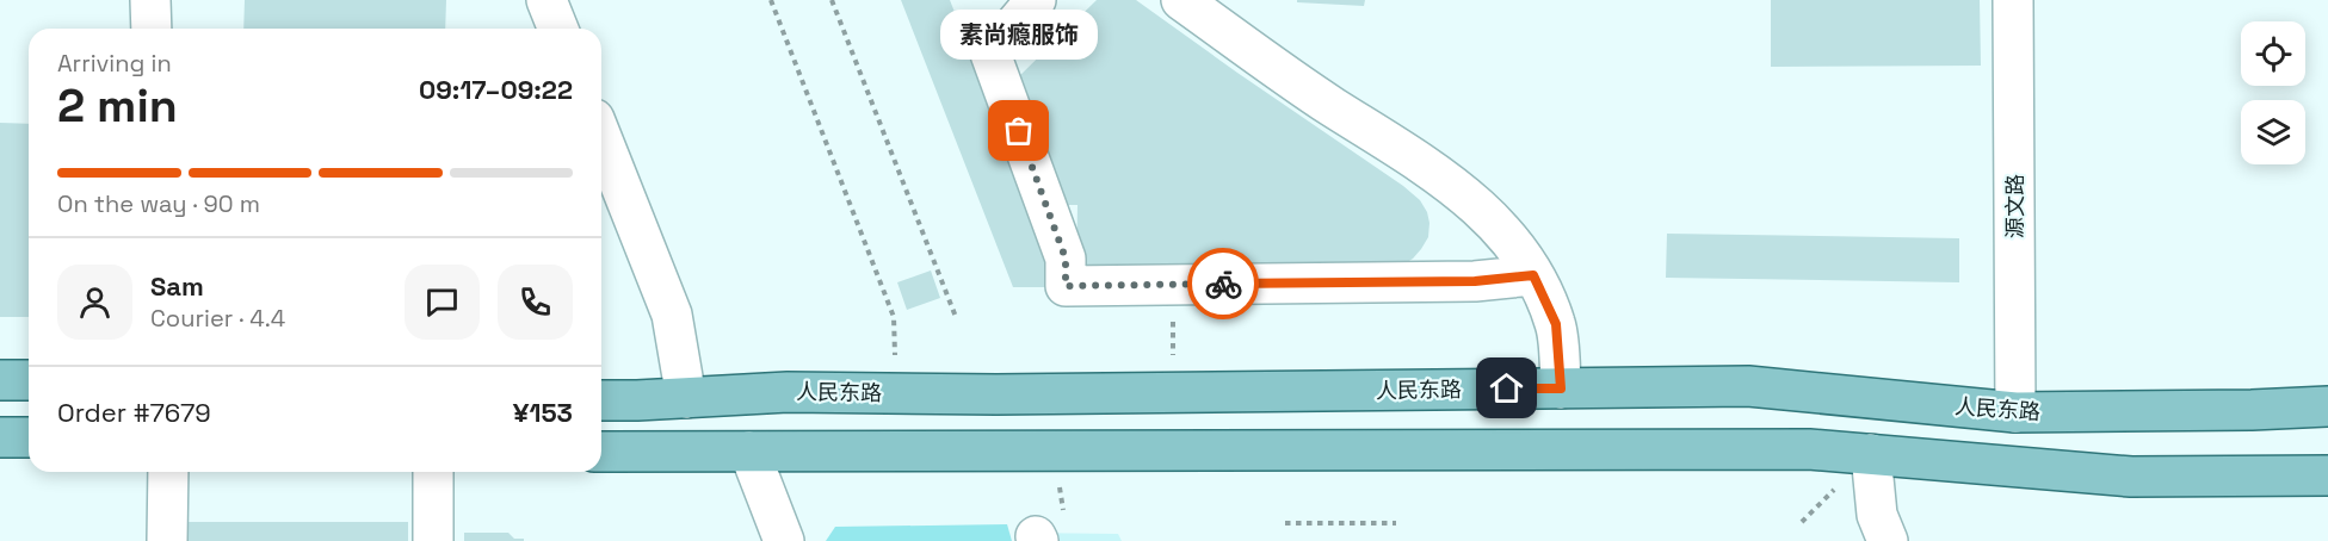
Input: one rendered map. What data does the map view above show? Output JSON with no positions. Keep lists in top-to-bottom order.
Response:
{
  "streets": {
    "main road": ["人民东路"],
    "street": ["源文路"]
  },
  "crossings": [
    ["源文路", "人民东路"]
  ],
  "places": ["素尚瘾服饰"],
  "page": {
    "bubble": "素尚瘾服饰",
    "heading": ["2 min", "Arriving in", "09:17–09:22"],
    "panel": [
      "Sam",
      "Courier · 4.4",
      "Order #7679",
      "¥153"
    ],
    "bar": "On the way · 90 m"
  }
}
